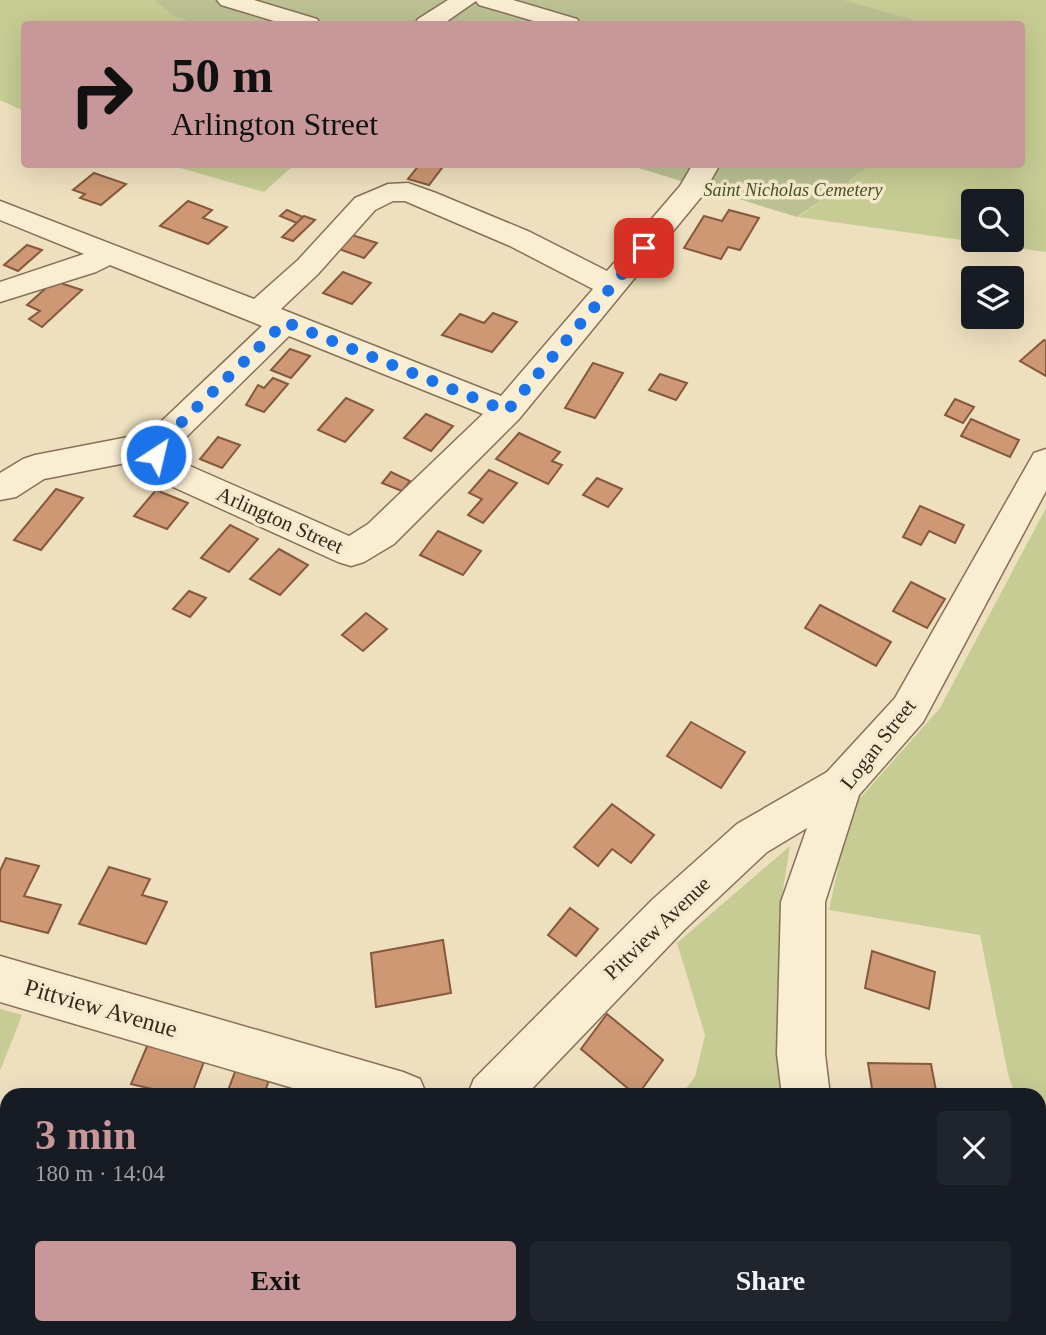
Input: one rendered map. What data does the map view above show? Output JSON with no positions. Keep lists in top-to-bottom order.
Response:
{
  "streets": {
    "street": ["Arlington Street", "Logan Street", "Pittview Avenue"]
  },
  "crossings": [
    ["Logan Street", "Pittview Avenue"]
  ],
  "parks": ["Saint Nicholas Cemetery"],
  "page": {
    "turn": ["50 m", "Arlington Street"],
    "heading": ["3 min", "180 m · 14:04"],
    "buttons": ["Exit", "Share"]
  }
}
